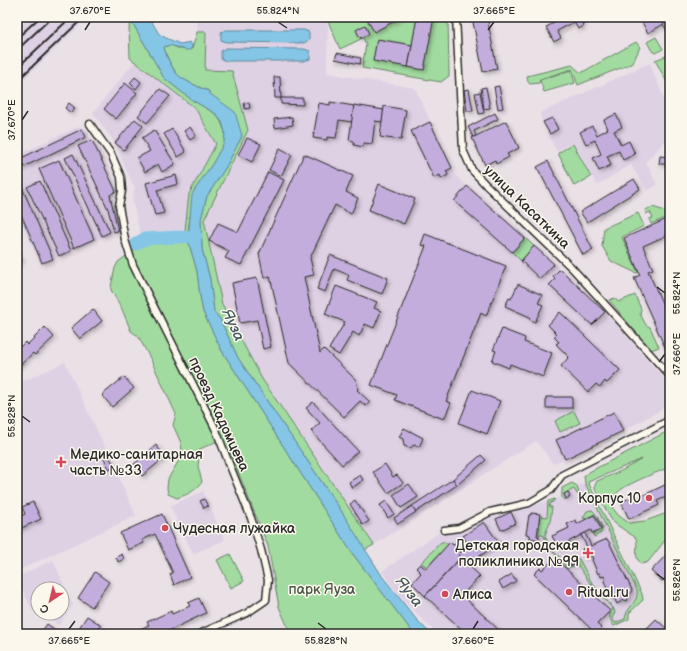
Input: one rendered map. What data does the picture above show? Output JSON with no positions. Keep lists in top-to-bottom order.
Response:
{
  "streets": {
    "street": ["улица Касаткина", "проезд Кадомцева"]
  },
  "water": ["Яуза"],
  "parks": ["парк Яуза"],
  "places": {
    "health": ["Медико-санитарная часть №33", "Детская городская поликлиника №99"],
    "other": [
      "Корпус 10",
      "Чудесная лужайка",
      "Ritual.ru",
      "Алиса"
    ]
  },
  "north": "bottom left",
  "coordinates": [
    "37.670°E",
    "55.824°N",
    "37.665°E",
    "37.660°E",
    "55.828°N",
    "55.826°N"
  ]
}
